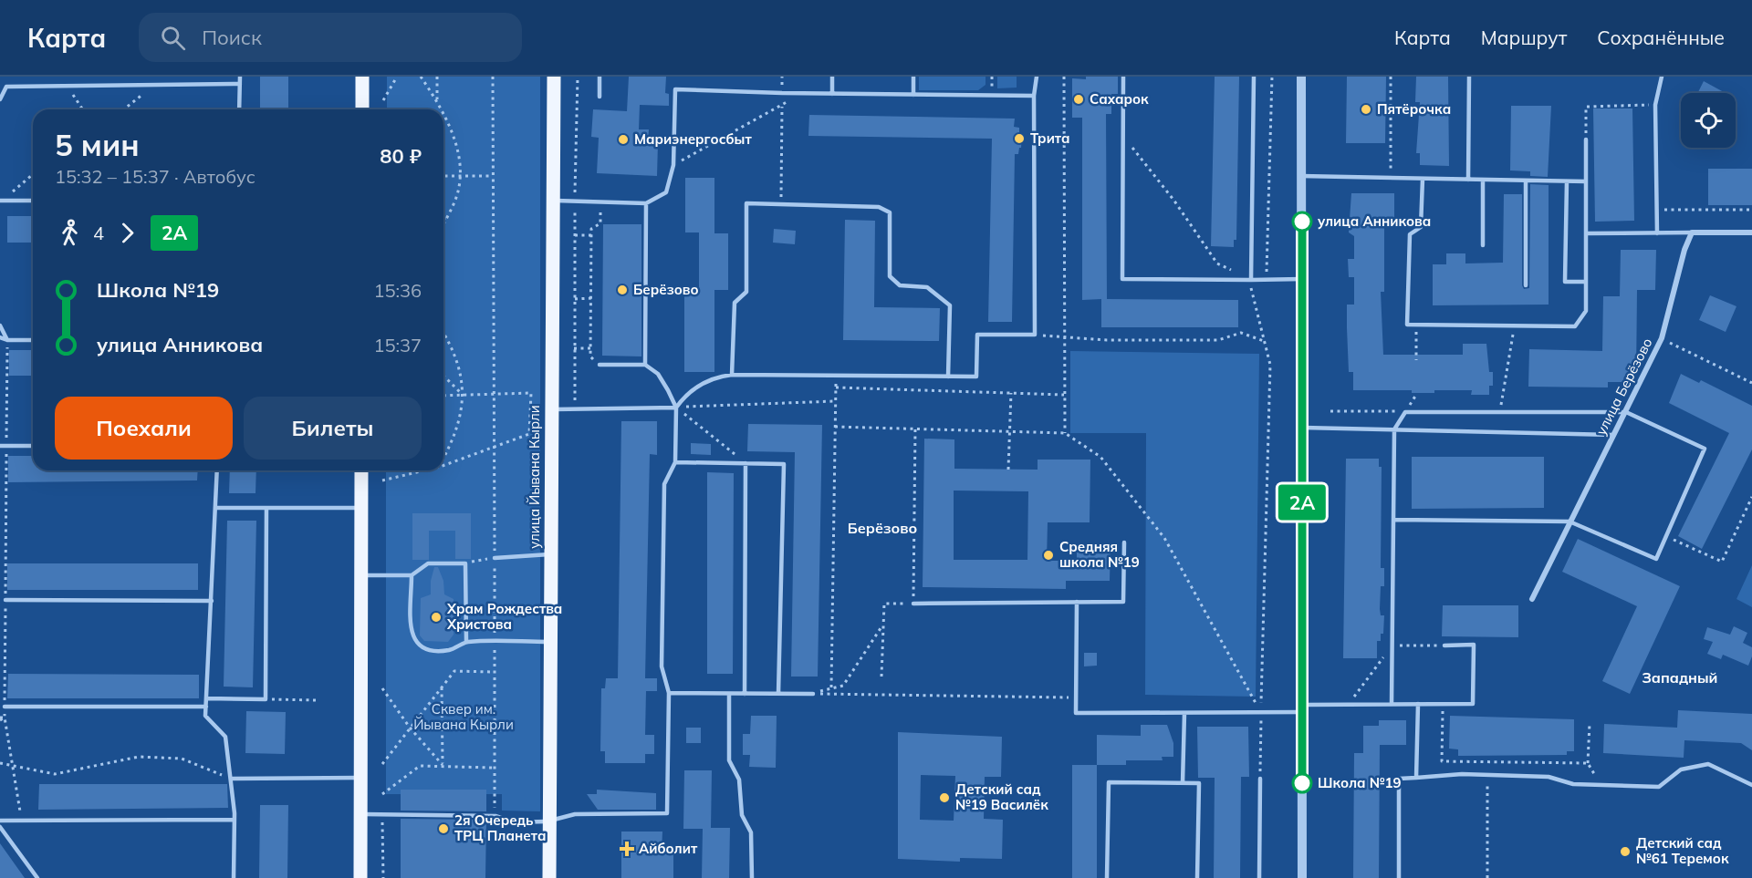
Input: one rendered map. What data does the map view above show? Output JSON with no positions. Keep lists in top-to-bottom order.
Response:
{
  "streets": {
    "main road": ["улица Йывана Кырли"],
    "street": ["улица Берёзово"]
  },
  "districts": ["Берёзово", "Западный"],
  "parks": ["Сквер им. Йывана Кырли"],
  "places": {
    "other": [
      "Сахарок",
      "Пятёрочка",
      "Трита",
      "Мариэнергосбыт",
      "улица Анникова",
      "Берёзово",
      "Средняя школа №19",
      "Храм Рождества Христова",
      "Школа №19",
      "Детский сад №19 Василёк",
      "2я Очередь ТРЦ Планета",
      "Детский сад №61 Теремок"
    ],
    "health": ["Айболит"]
  },
  "lines": ["bus line 2А"],
  "page": {
    "header": "Карта",
    "search": "Поиск",
    "nav": ["Карта", "Маршрут", "Сохранённые"],
    "on_map": "2А",
    "heading": ["5 мин", "15:32 – 15:37 · Автобус", "80 ₽"],
    "legs": ["4", "2А"],
    "list": [
      {
        "name": "Школа №19",
        "value": "15:36"
      },
      {
        "name": "улица Анникова",
        "value": "15:37"
      }
    ],
    "buttons": ["Поехали", "Билеты"]
  }
}
